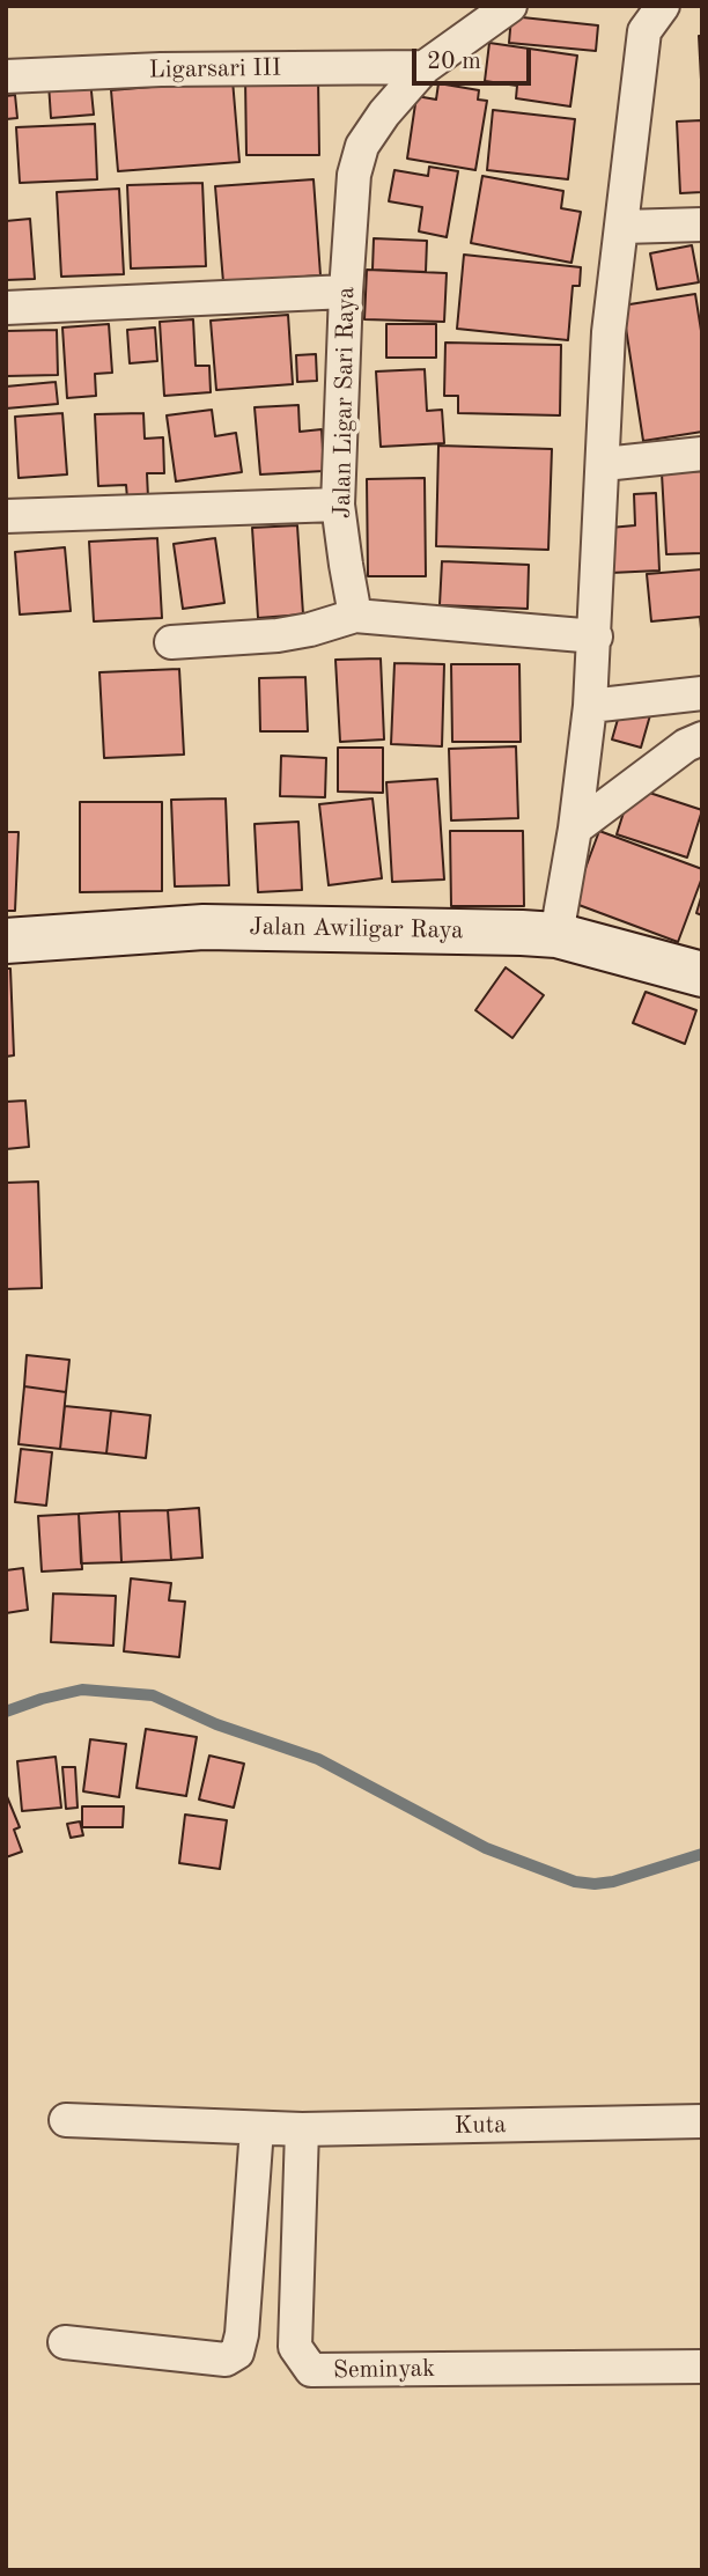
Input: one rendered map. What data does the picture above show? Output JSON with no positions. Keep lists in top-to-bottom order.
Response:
{
  "streets": {
    "street": [
      "Ligarsari III",
      "Jalan Ligar Sari Raya",
      "Jalan Awiligar Raya",
      "Kuta",
      "Seminyak"
    ]
  },
  "crossings": [
    ["Ligarsari III", "Jalan Ligar Sari Raya"],
    ["Kuta", "Seminyak"]
  ],
  "scale_bar": "20 m"
}
